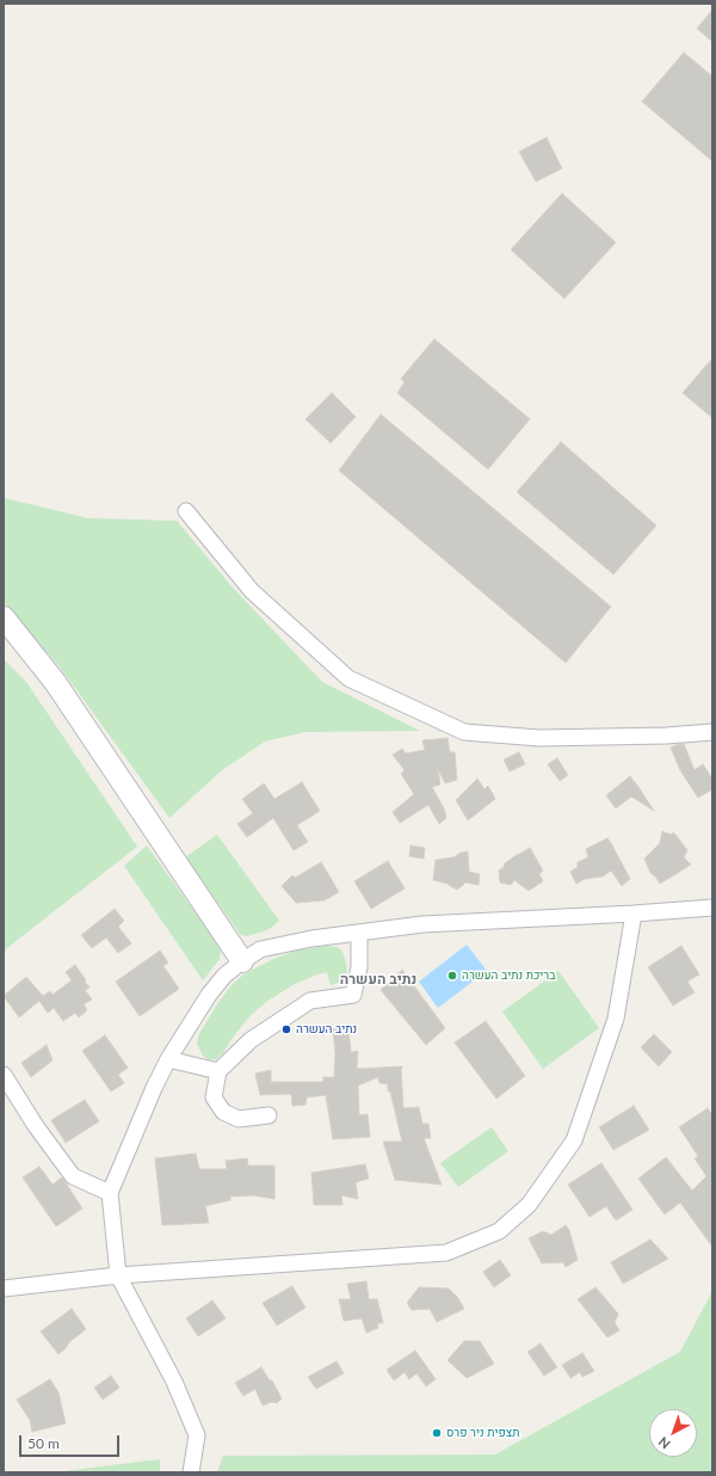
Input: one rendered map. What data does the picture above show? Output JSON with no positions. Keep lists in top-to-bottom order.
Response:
{
  "districts": ["נתיב העשרה"],
  "places": ["בריכת נתיב העשרה", "נתיב העשרה", "תצפית ניר פרס"],
  "scale_bar": "50 m",
  "north": "bottom left"
}
